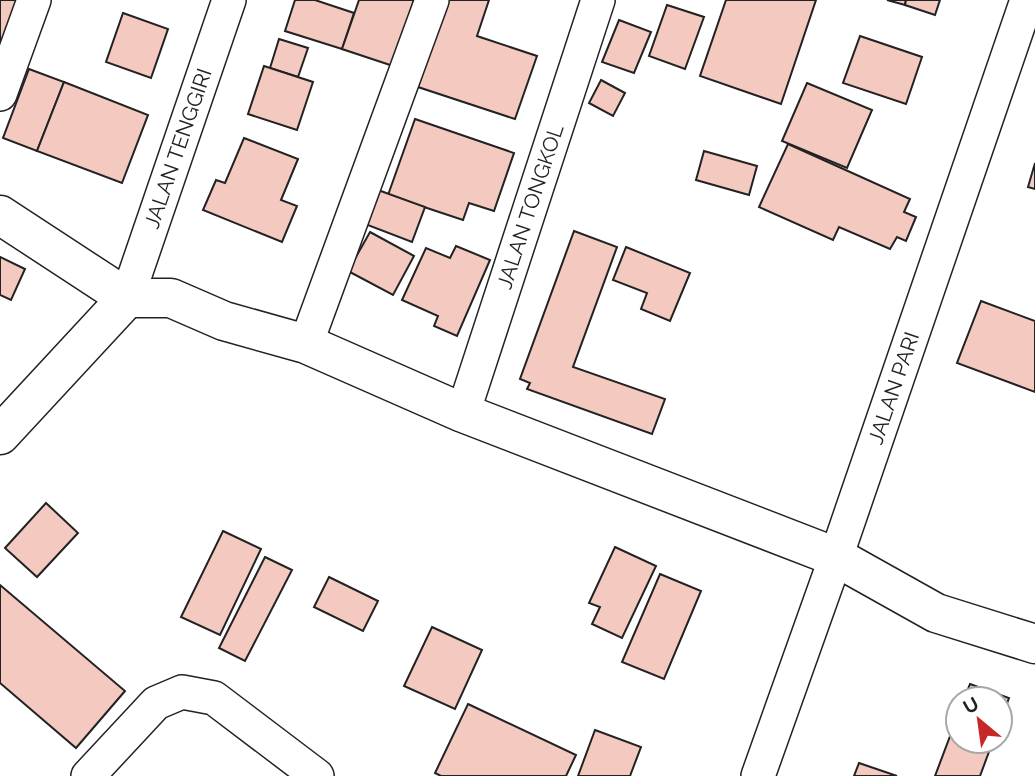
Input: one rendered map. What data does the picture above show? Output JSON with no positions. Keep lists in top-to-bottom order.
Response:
{
  "streets": {
    "street": ["JALAN TENGGIRI", "JALAN TONGKOL", "JALAN PARI"]
  },
  "north": "top left"
}
